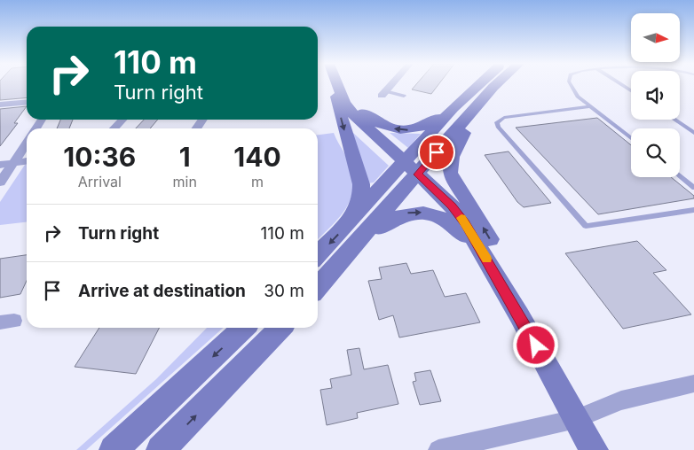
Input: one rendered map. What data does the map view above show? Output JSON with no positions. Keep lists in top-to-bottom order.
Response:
{
  "north": "right",
  "page": {
    "turn": ["110 m", "Turn right"],
    "eta": [
      "10:36",
      "Arrival",
      "1",
      "min",
      "140",
      "m"
    ],
    "list": [
      {
        "name": "Turn right",
        "value": "110 m"
      },
      {
        "name": "Arrive at destination",
        "value": "30 m"
      }
    ]
  }
}
